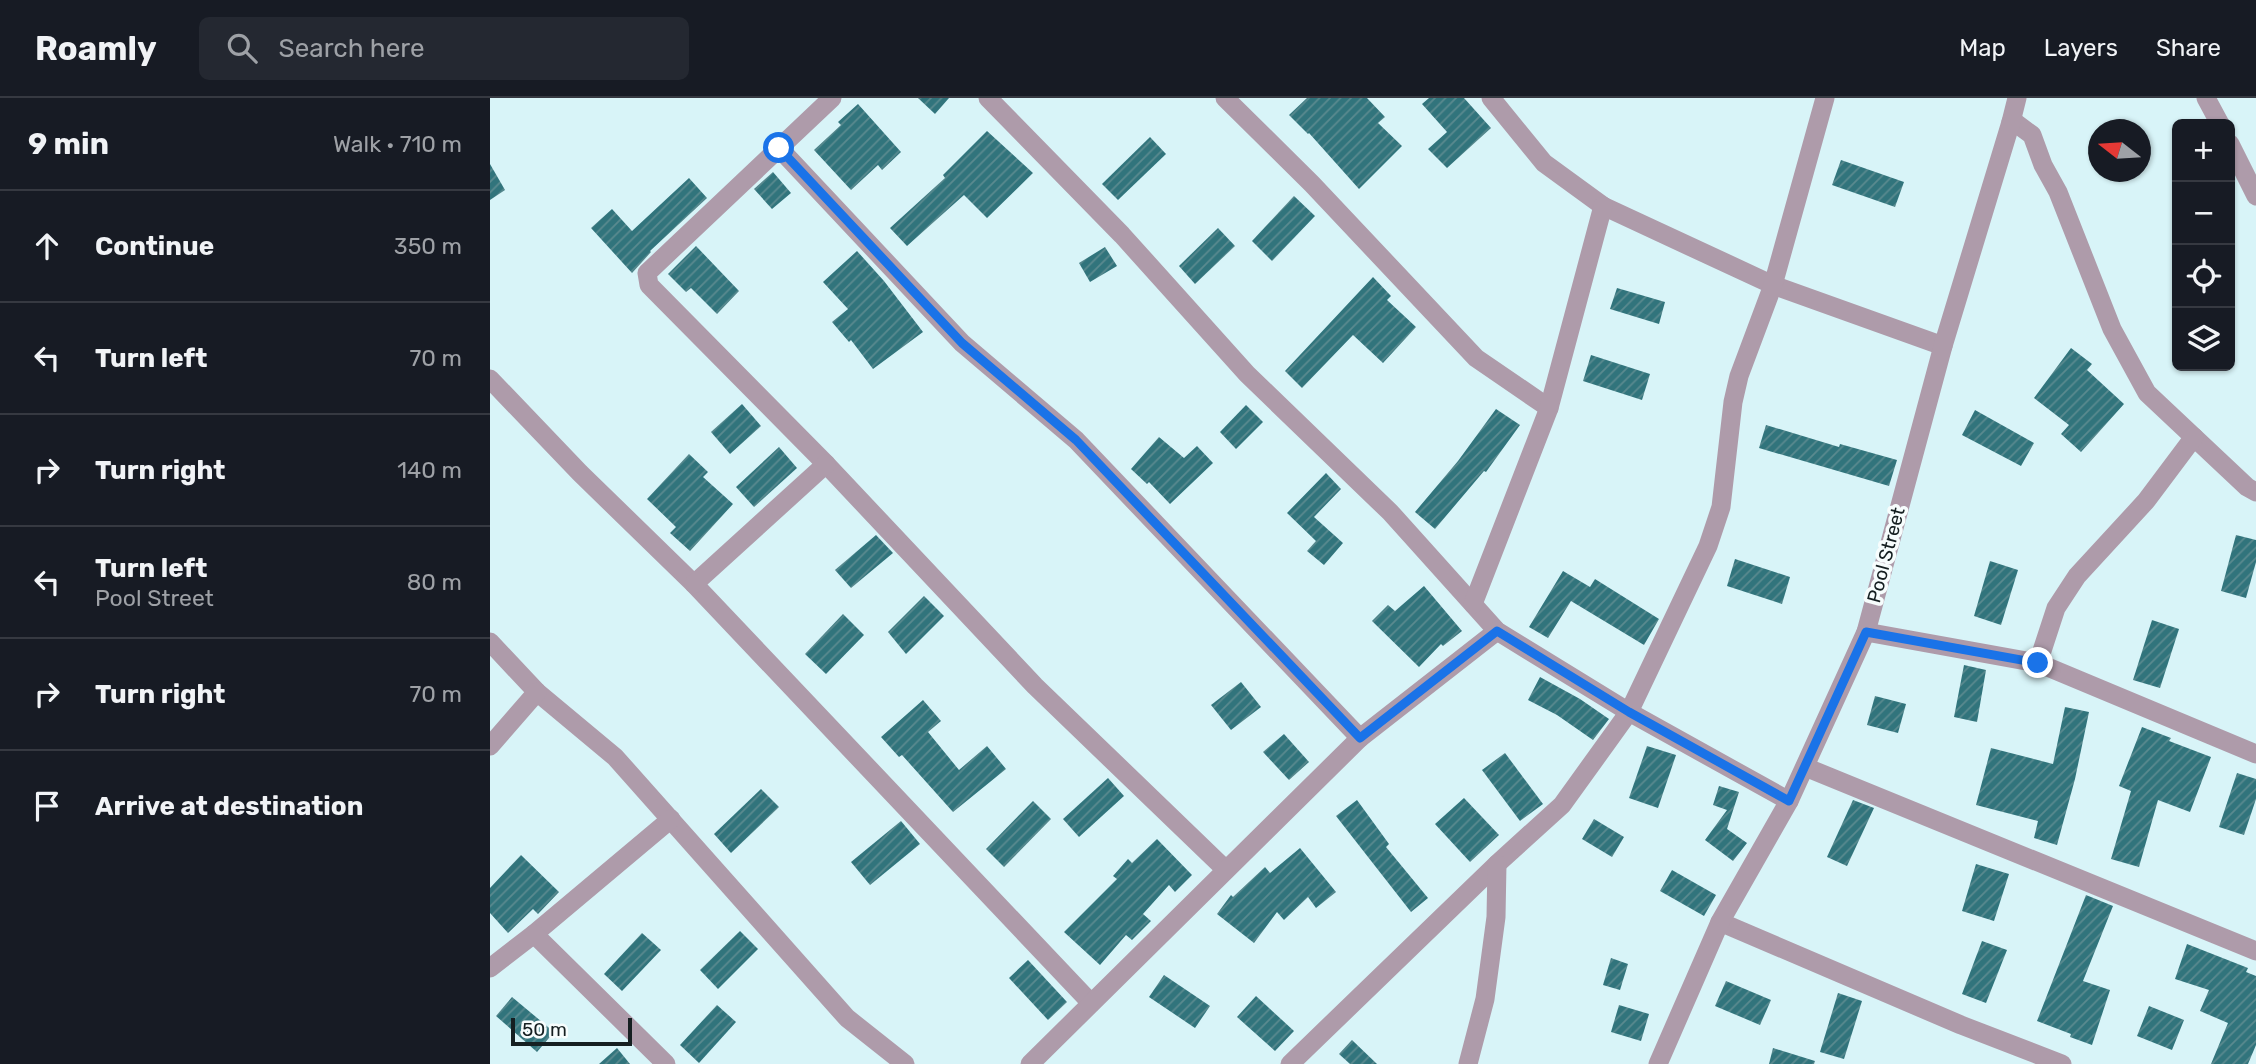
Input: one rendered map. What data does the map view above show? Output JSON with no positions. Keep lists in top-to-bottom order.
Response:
{
  "streets": {
    "street": ["Pool Street"]
  },
  "scale_bar": "50 m",
  "north": "left",
  "page": {
    "header": "Roamly",
    "search": "Search here",
    "nav": ["Map", "Layers", "Share"],
    "heading": ["9 min", "Walk · 710 m"],
    "map_buttons": ["+", "−"],
    "list": [
      ["Continue", "350 m"],
      ["Turn left", "70 m"],
      ["Turn right", "140 m"],
      ["Turn left", "Pool Street", "80 m"],
      ["Turn right", "70 m"],
      "Arrive at destination"
    ],
    "scale": "50 m"
  }
}
